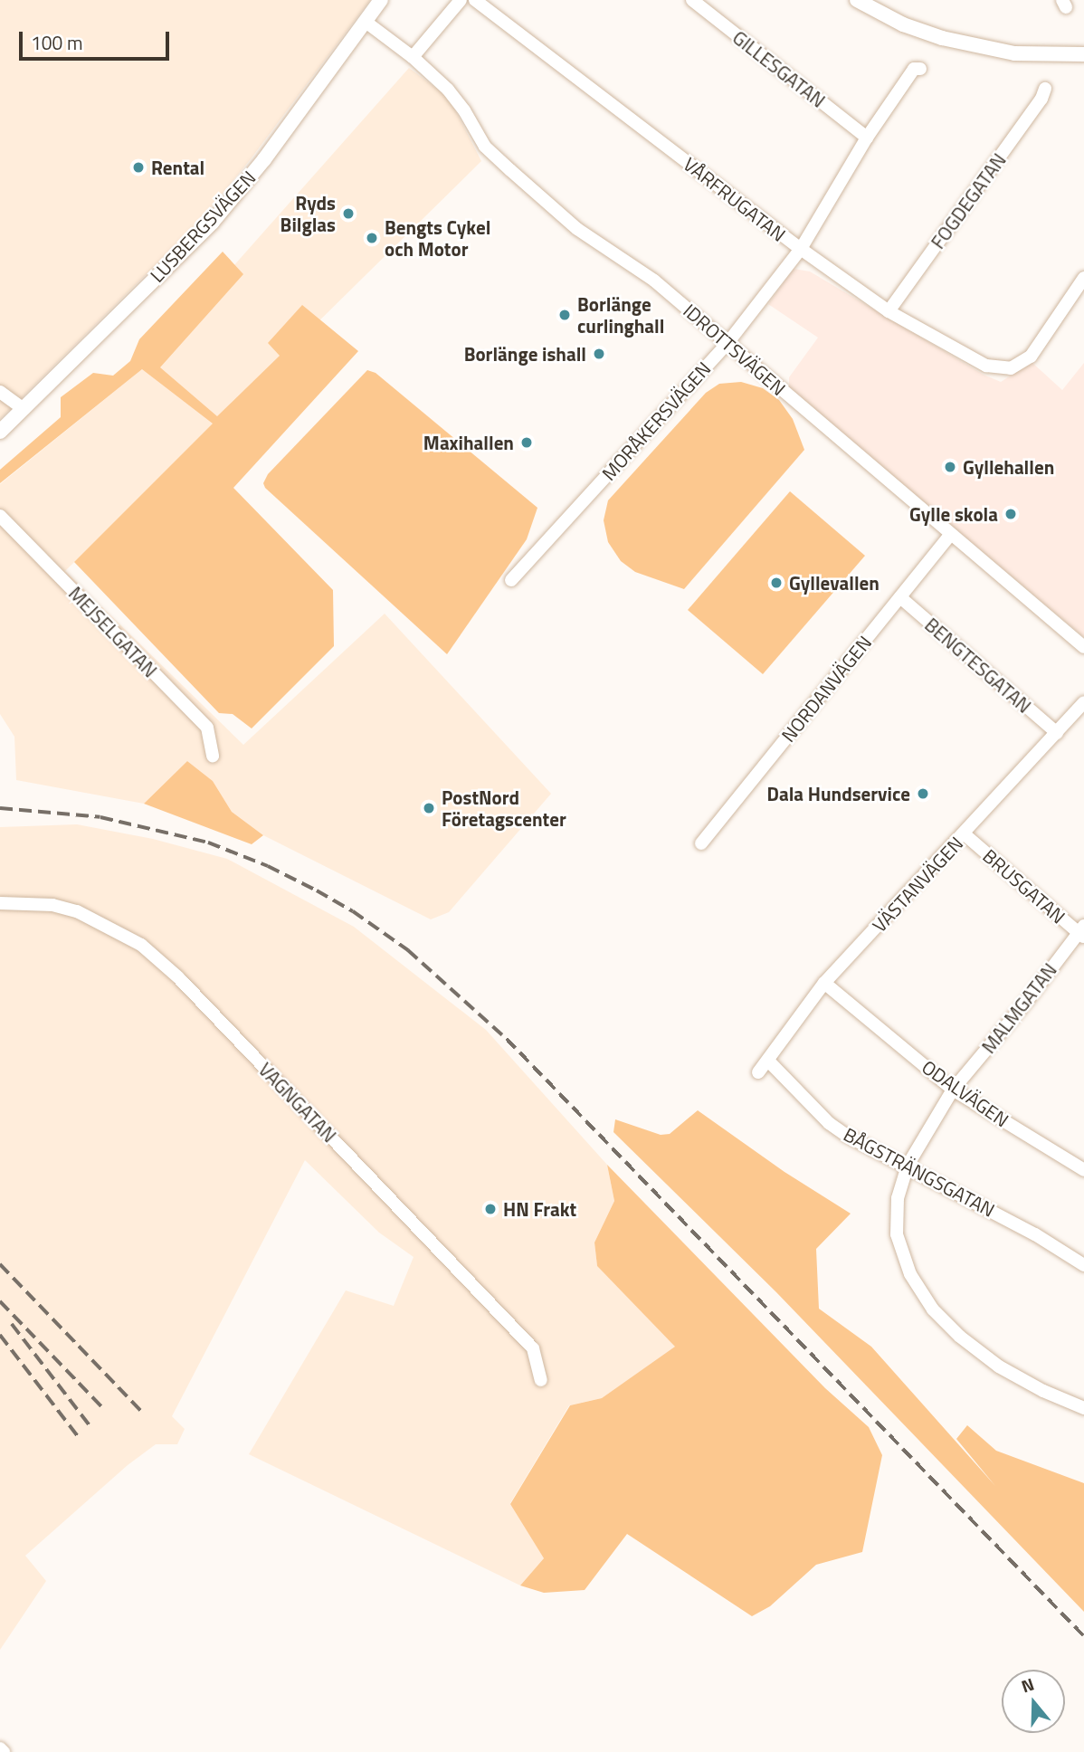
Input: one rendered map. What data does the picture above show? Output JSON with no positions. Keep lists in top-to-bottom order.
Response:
{
  "streets": {
    "street": [
      "GILLESGATAN",
      "VÅRFRUGATAN",
      "FOGDEGATAN",
      "LUSBERGSVÄGEN",
      "IDROTTSVÄGEN",
      "MORÅKERSVÄGEN",
      "MEJSELGATAN",
      "BENGTESGATAN",
      "NORDANVÄGEN",
      "VÄSTANVÄGEN",
      "BRUSGATAN",
      "MALMGATAN",
      "ODALVÄGEN",
      "VAGNGATAN",
      "BÅGSTRÄNGSGATAN"
    ]
  },
  "crossings": [
    ["GILLESGATAN", "MORÅKERSVÄGEN"],
    ["VÅRFRUGATAN", "FOGDEGATAN"],
    ["VÅRFRUGATAN", "MORÅKERSVÄGEN"],
    ["LUSBERGSVÄGEN", "IDROTTSVÄGEN"],
    ["IDROTTSVÄGEN", "MORÅKERSVÄGEN"],
    ["IDROTTSVÄGEN", "NORDANVÄGEN"],
    ["BENGTESGATAN", "NORDANVÄGEN"],
    ["BENGTESGATAN", "VÄSTANVÄGEN"],
    ["VÄSTANVÄGEN", "BRUSGATAN"],
    ["VÄSTANVÄGEN", "ODALVÄGEN"],
    ["VÄSTANVÄGEN", "BÅGSTRÄNGSGATAN"],
    ["BRUSGATAN", "MALMGATAN"],
    ["MALMGATAN", "ODALVÄGEN"],
    ["MALMGATAN", "BÅGSTRÄNGSGATAN"]
  ],
  "places": [
    "Rental",
    "Ryds Bilglas",
    "Bengts Cykel och Motor",
    "Borlänge curlinghall",
    "Borlänge ishall",
    "Maxihallen",
    "Gyllehallen",
    "Gylle skola",
    "Gyllevallen",
    "Dala Hundservice",
    "PostNord Företagscenter",
    "HN Frakt"
  ],
  "scale_bar": "100 m",
  "north": "top"
}
